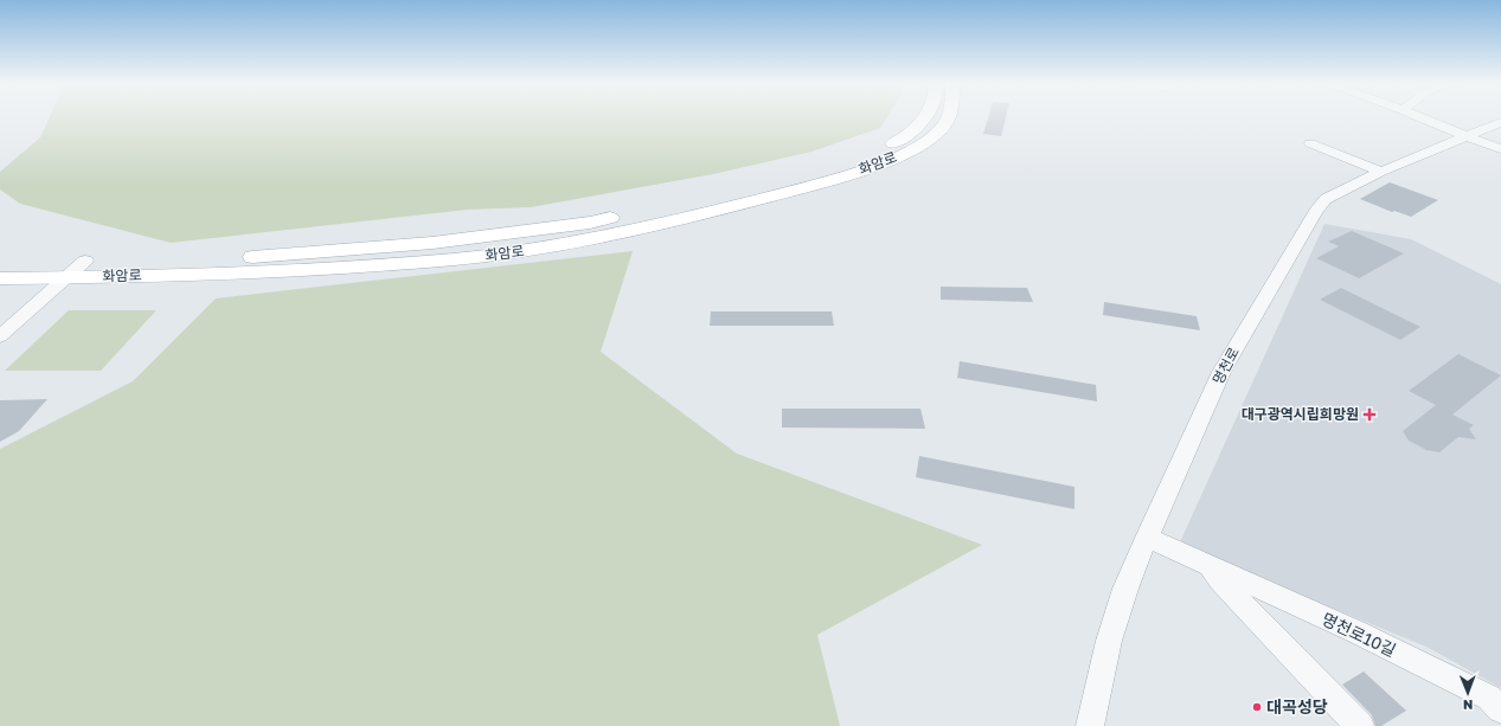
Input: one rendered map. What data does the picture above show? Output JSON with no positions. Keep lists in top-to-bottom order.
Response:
{
  "streets": {
    "main road": ["화암로"],
    "street": ["명천로", "명천로10길"]
  },
  "crossings": [
    ["명천로", "명천로10길"]
  ],
  "places": {
    "health": ["대구광역시립희망원"],
    "other": ["대곡성당"]
  },
  "north": "bottom"
}
